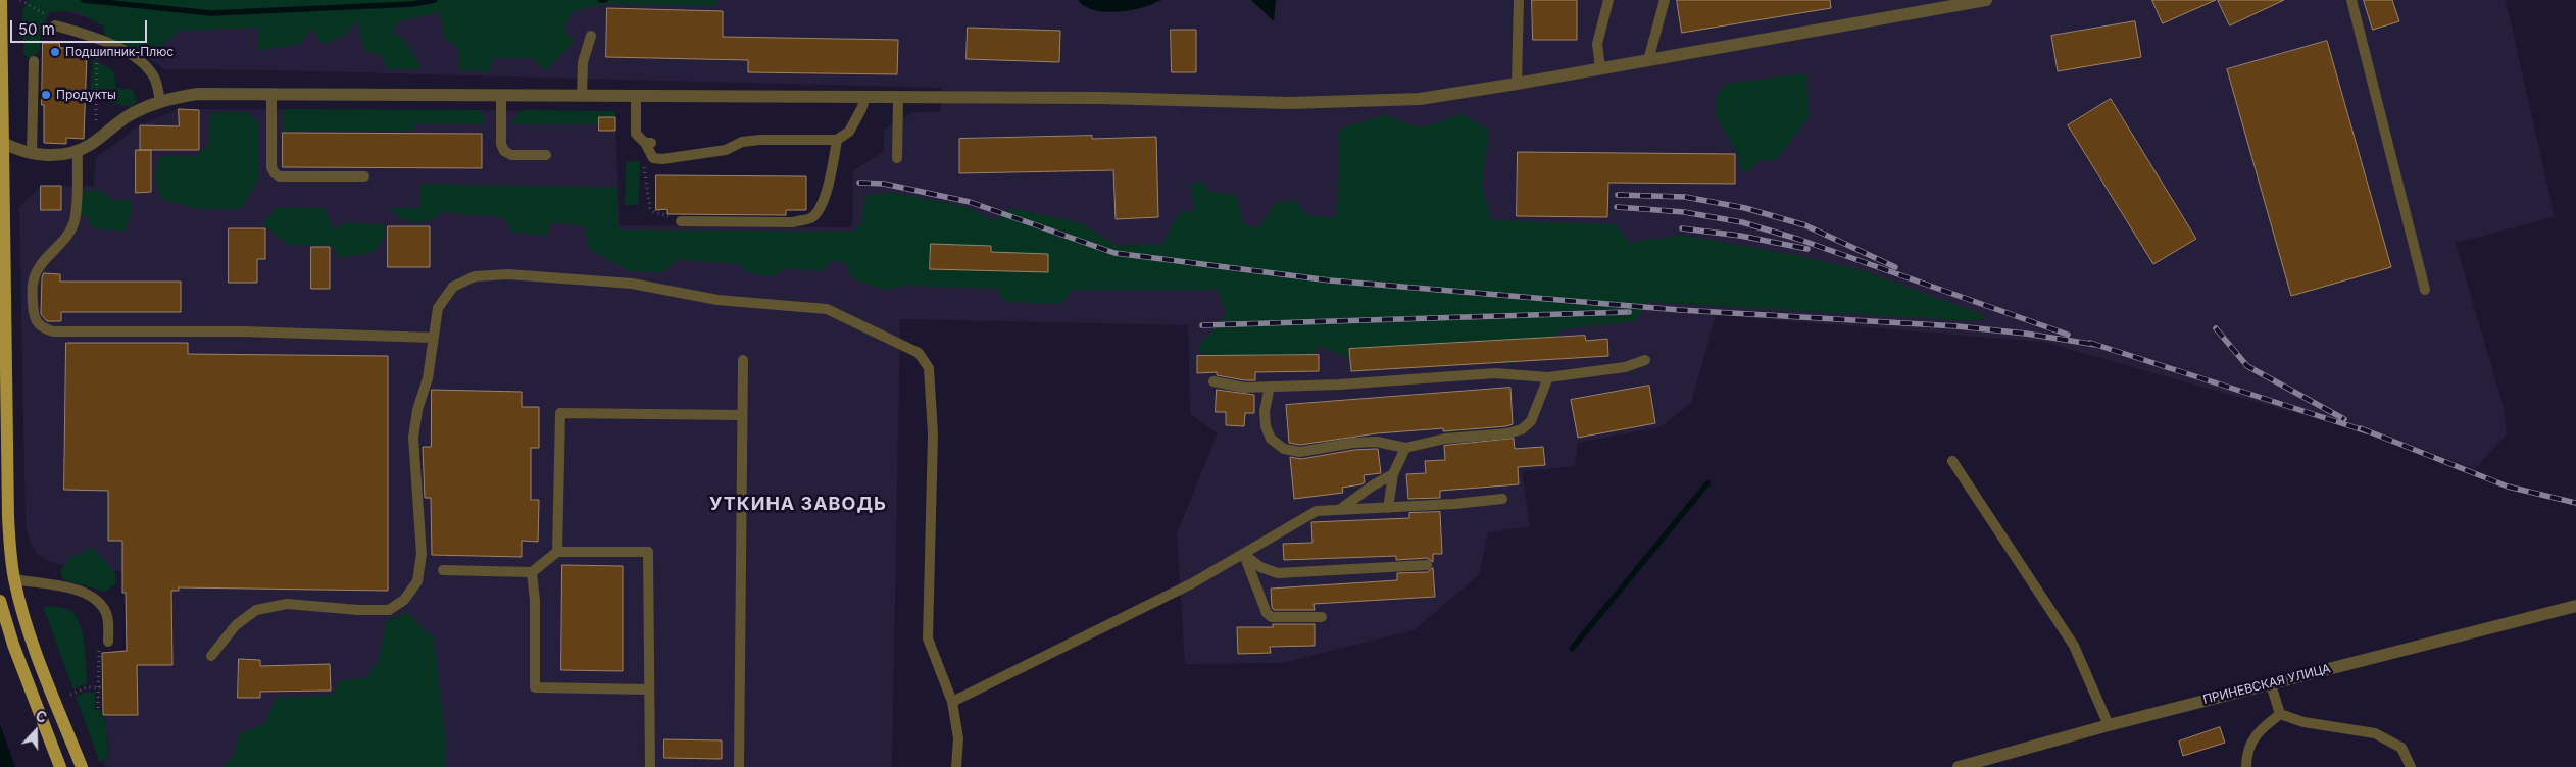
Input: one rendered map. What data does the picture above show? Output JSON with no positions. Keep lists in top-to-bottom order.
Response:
{
  "streets": {
    "street": ["ПРИНЕВСКАЯ УЛИЦА"]
  },
  "districts": ["УТКИНА ЗАВОДЬ"],
  "places": ["Подшипник-Плюс", "Продукты"],
  "scale_bar": "50 m",
  "north": "top"
}
